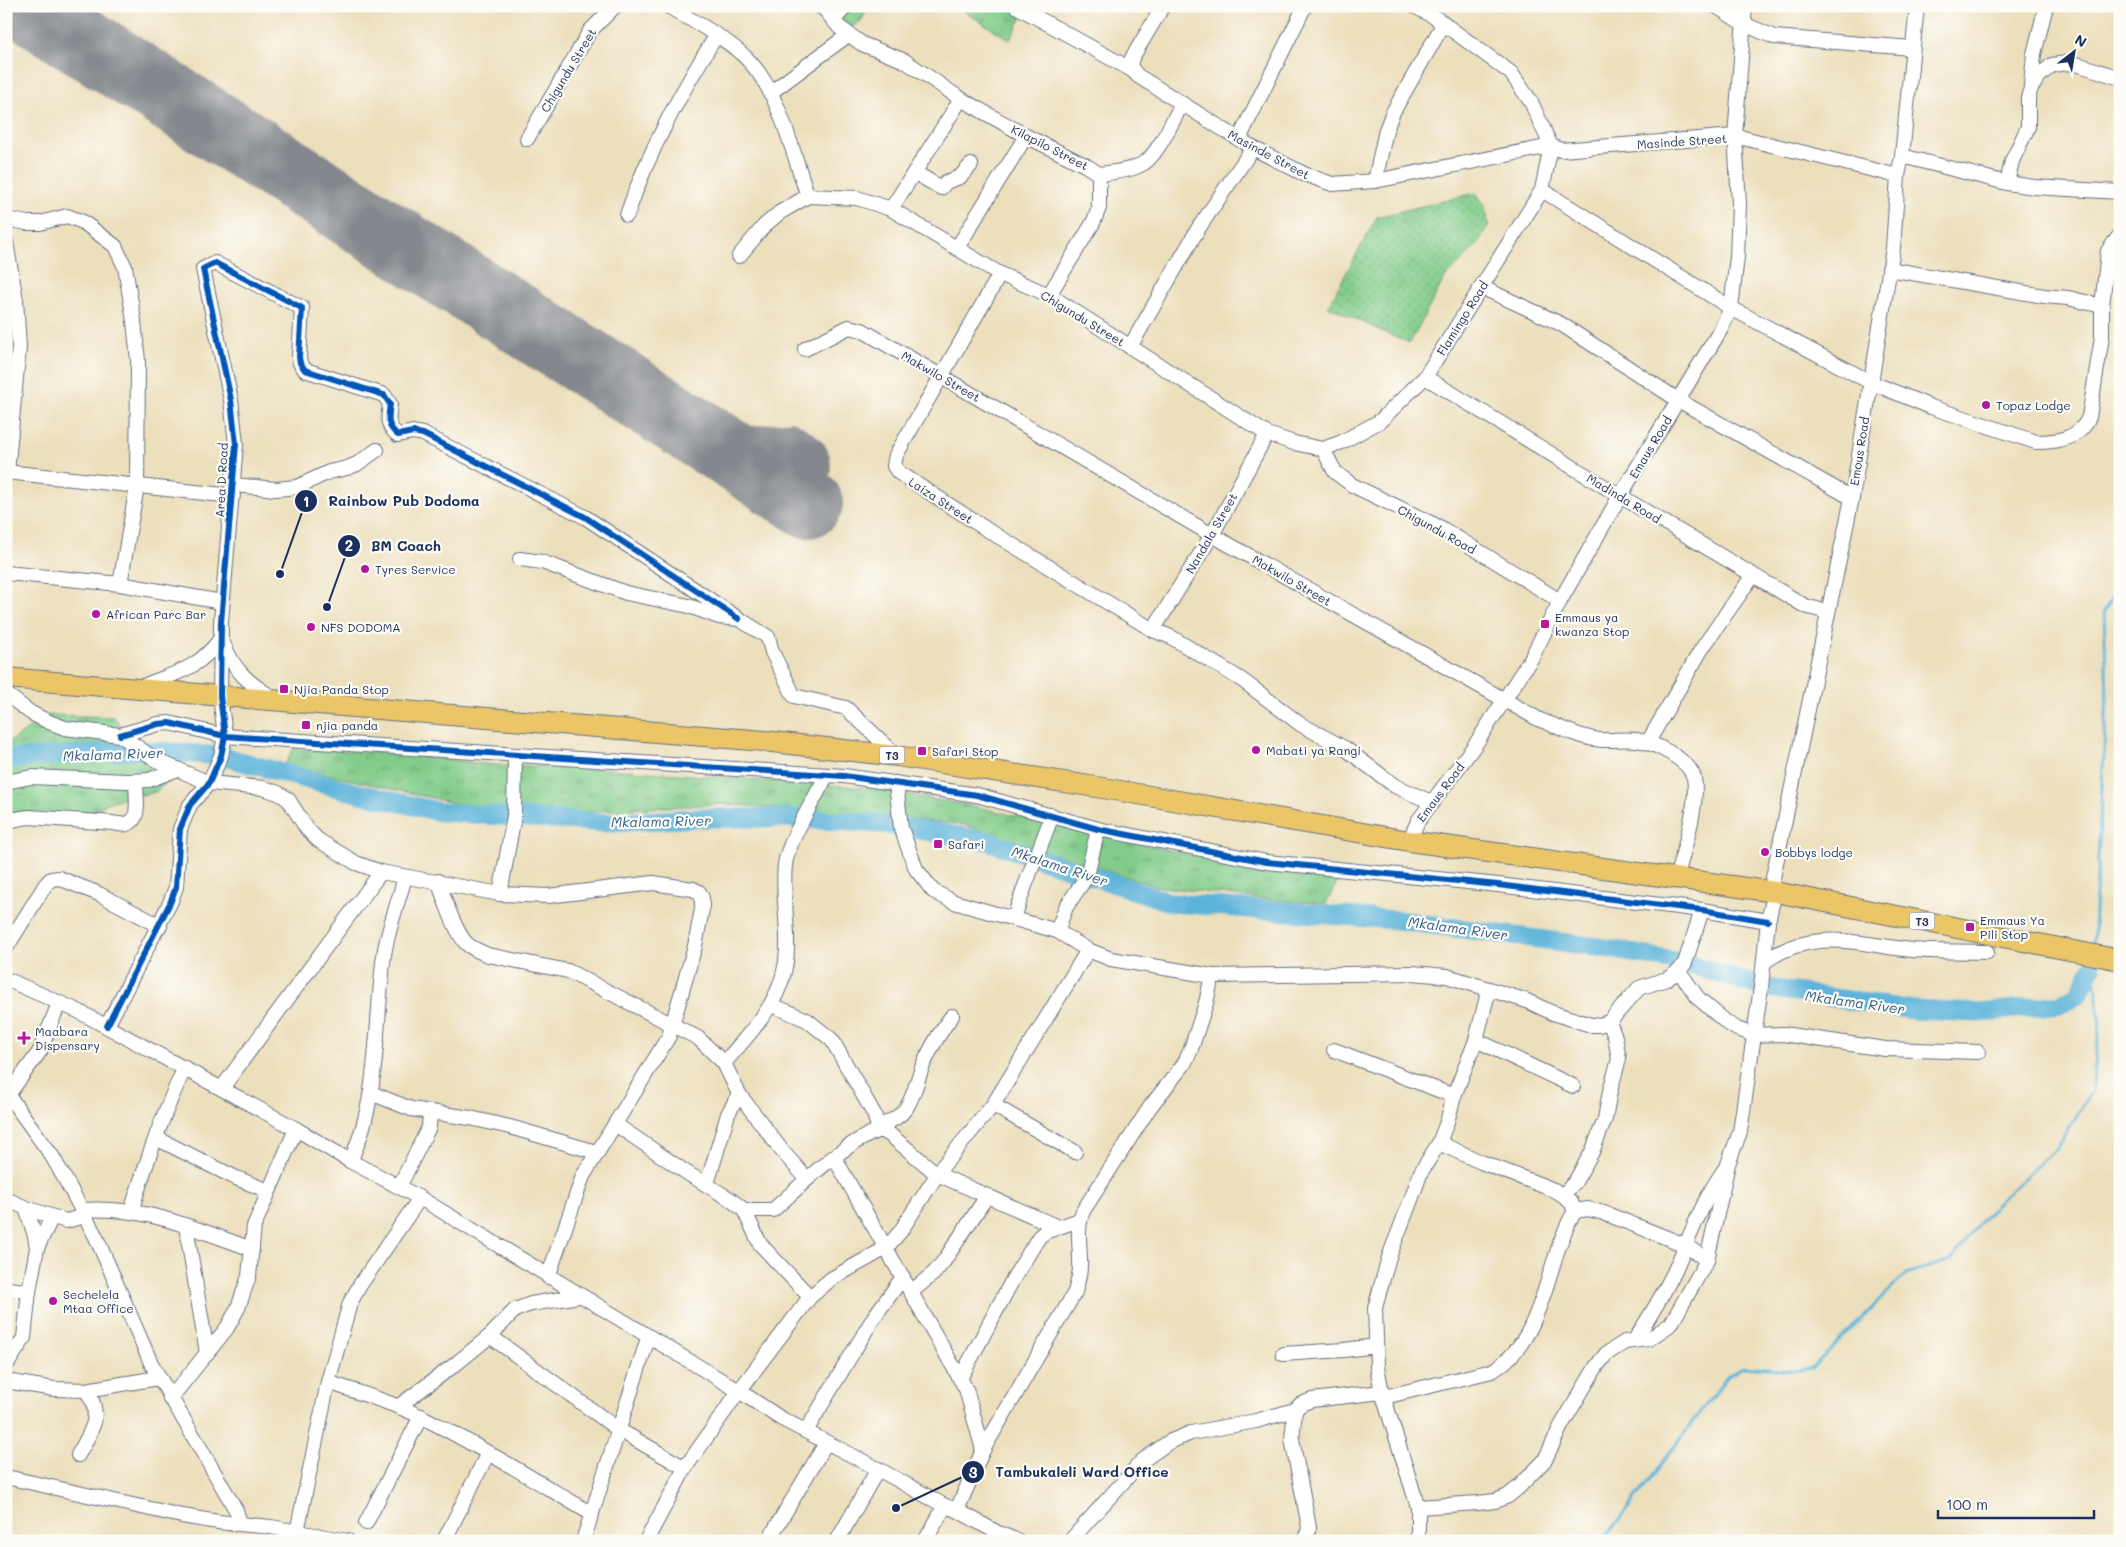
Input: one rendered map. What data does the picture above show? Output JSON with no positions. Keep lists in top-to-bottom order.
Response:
{
  "streets": {
    "highway": ["T3"],
    "street": [
      "Chigundu Street",
      "Masinde Street",
      "Kilapilo Street",
      "Flamingo Road",
      "Makwilo Street",
      "Emaus Road",
      "Emous Road",
      "Area D Road",
      "Madinda Road",
      "Laiza Street",
      "Chigundu Road",
      "Nandala Street"
    ]
  },
  "crossings": [
    ["Chigundu Street", "Kilapilo Street"],
    ["Chigundu Street", "Flamingo Road"],
    ["Chigundu Street", "Laiza Street"],
    ["Chigundu Street", "Chigundu Road"],
    ["Chigundu Street", "Nandala Street"],
    ["Masinde Street", "Flamingo Road"],
    ["Masinde Street", "Emaus Road"],
    ["Masinde Street", "Emous Road"],
    ["Flamingo Road", "Madinda Road"],
    ["Flamingo Road", "Chigundu Road"],
    ["Makwilo Street", "Emaus Road"],
    ["Makwilo Street", "Laiza Street"],
    ["Makwilo Street", "Nandala Street"],
    ["Makwilo Street", "T3"],
    ["Emaus Road", "Madinda Road"],
    ["Emaus Road", "Chigundu Road"],
    ["Emaus Road", "T3"],
    ["Emous Road", "Madinda Road"],
    ["Emous Road", "T3"],
    ["Area D Road", "T3"],
    ["Laiza Street", "Nandala Street"]
  ],
  "water": ["Mkalama River"],
  "places": {
    "other": [
      "Topaz Lodge",
      "Tyres Service",
      "Rainbow Pub Dodoma",
      "BM Coach",
      "African Parc Bar",
      "NFS DODOMA",
      "Mabati ya Rangi",
      "Bobbys lodge",
      "Sechelela Mtaa Office",
      "Tambukaleli Ward Office"
    ],
    "transit": [
      "Emmaus ya kwanza Stop",
      "Njia Panda Stop",
      "njia panda",
      "Safari Stop",
      "Safari",
      "Emmaus Ya Pili Stop"
    ],
    "health": ["Maabara Dispensary"]
  },
  "scale_bar": "100 m",
  "north": "top right"
}
